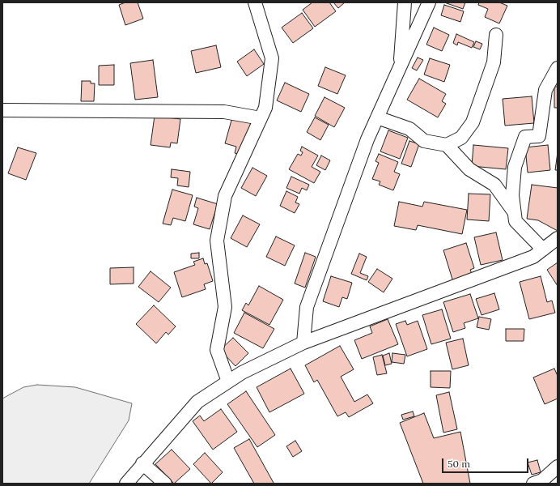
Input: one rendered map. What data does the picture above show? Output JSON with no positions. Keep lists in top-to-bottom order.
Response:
{
  "scale_bar": "50 m"
}
